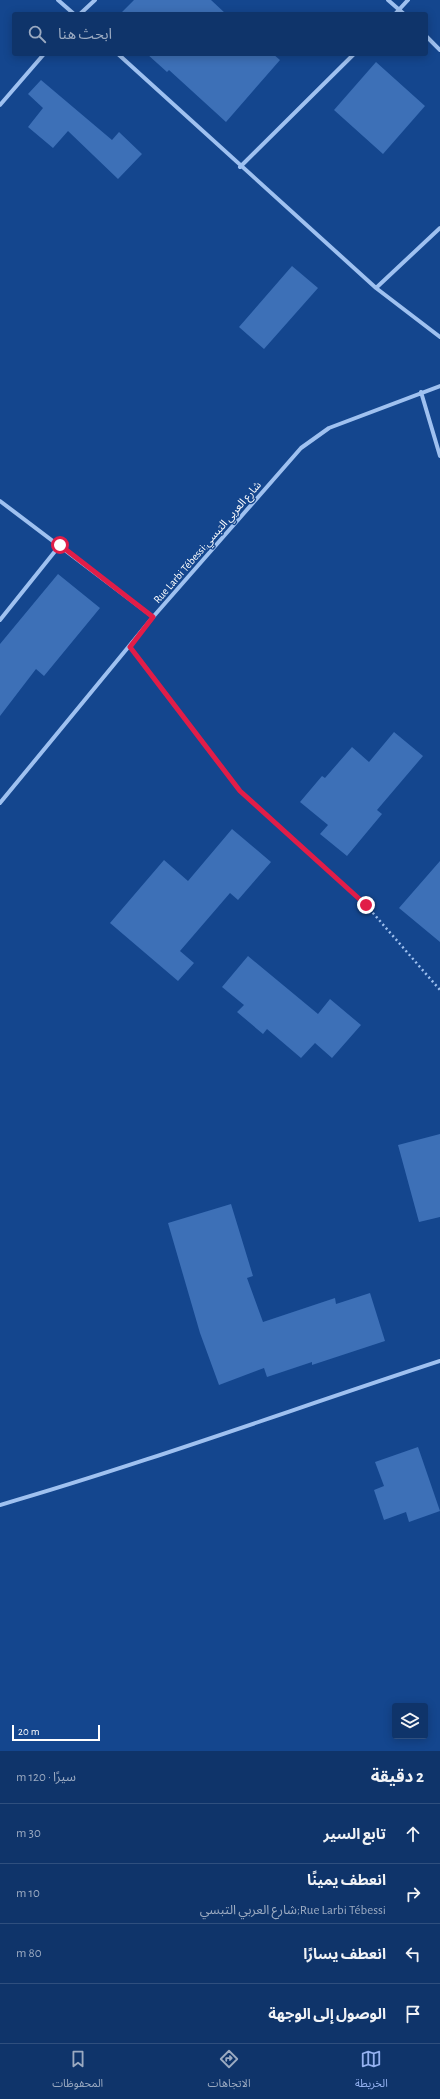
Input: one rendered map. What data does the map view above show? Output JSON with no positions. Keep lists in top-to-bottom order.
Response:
{
  "streets": {
    "street": ["Rue Larbi Tébessi;شارع العربي التبسي"]
  },
  "scale_bar": "20 m",
  "page": {
    "search": "ابحث هنا",
    "scale": "20 m",
    "heading": ["2 دقيقة", "سيرًا · 120 m"],
    "list": [
      ["تابع السير", "30 m"],
      ["انعطف يمينًا", "Rue Larbi Tébessi;شارع العربي التبسي", "10 m"],
      ["انعطف يسارًا", "80 m"],
      "الوصول إلى الوجهة"
    ],
    "nav": ["الخريطة", "الاتجاهات", "المحفوظات"]
  }
}
